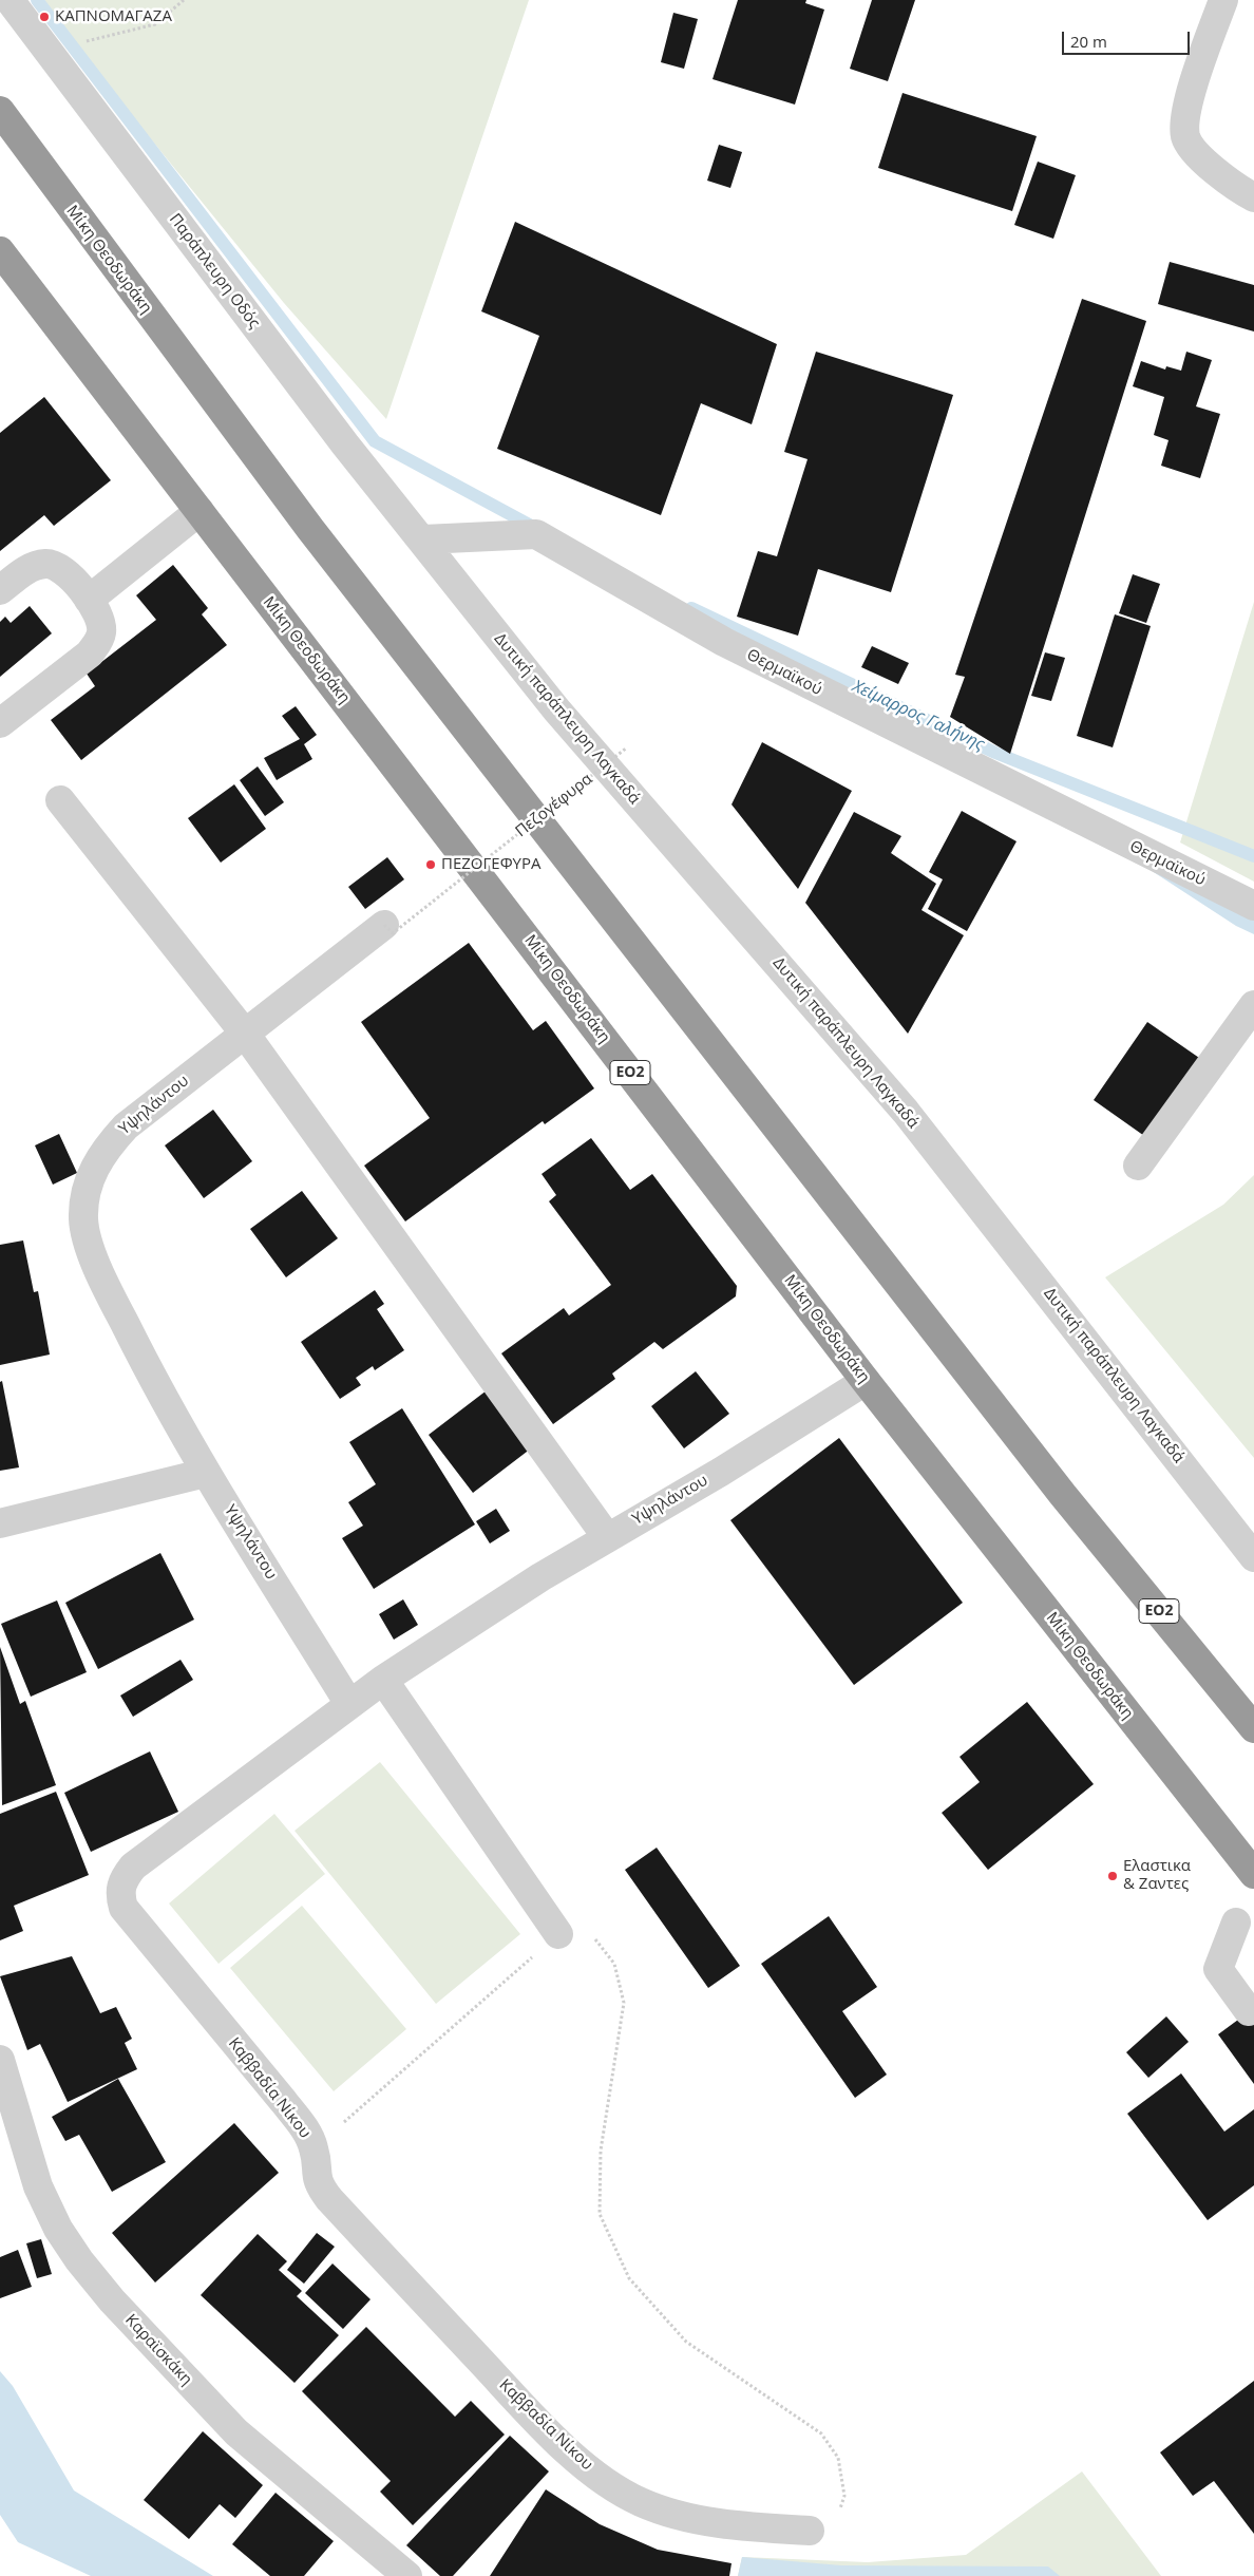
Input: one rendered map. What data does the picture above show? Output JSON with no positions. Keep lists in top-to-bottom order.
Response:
{
  "streets": {
    "highway": ["Μίκη Θεοδωράκη", "ΕΟ2"],
    "street": [
      "Παράπλευρη Οδός",
      "Θερμαϊκού",
      "Δυτική παράπλευρη Λαγκαδά",
      "Υψηλάντου",
      "Καββαδία Νίκου",
      "Καραϊσκάκη"
    ],
    "path": ["Πεζογέφυρα"]
  },
  "crossings": [
    ["Μίκη Θεοδωράκη", "Υψηλάντου"],
    ["Παράπλευρη Οδός", "Θερμαϊκού"],
    ["Παράπλευρη Οδός", "Δυτική παράπλευρη Λαγκαδά"],
    ["Θερμαϊκού", "Δυτική παράπλευρη Λαγκαδά"],
    ["Πεζογέφυρα", "Υψηλάντου"],
    ["Υψηλάντου", "Καββαδία Νίκου"]
  ],
  "water": ["Χείμαρρος Γαλήνης"],
  "places": ["ΚΑΠΝΟΜΑΓΑΖΑ", "ΠΕΖΟΓΕΦΥΡΑ", "Ελαστικα & Ζαντες"],
  "scale_bar": "20 m"
}
